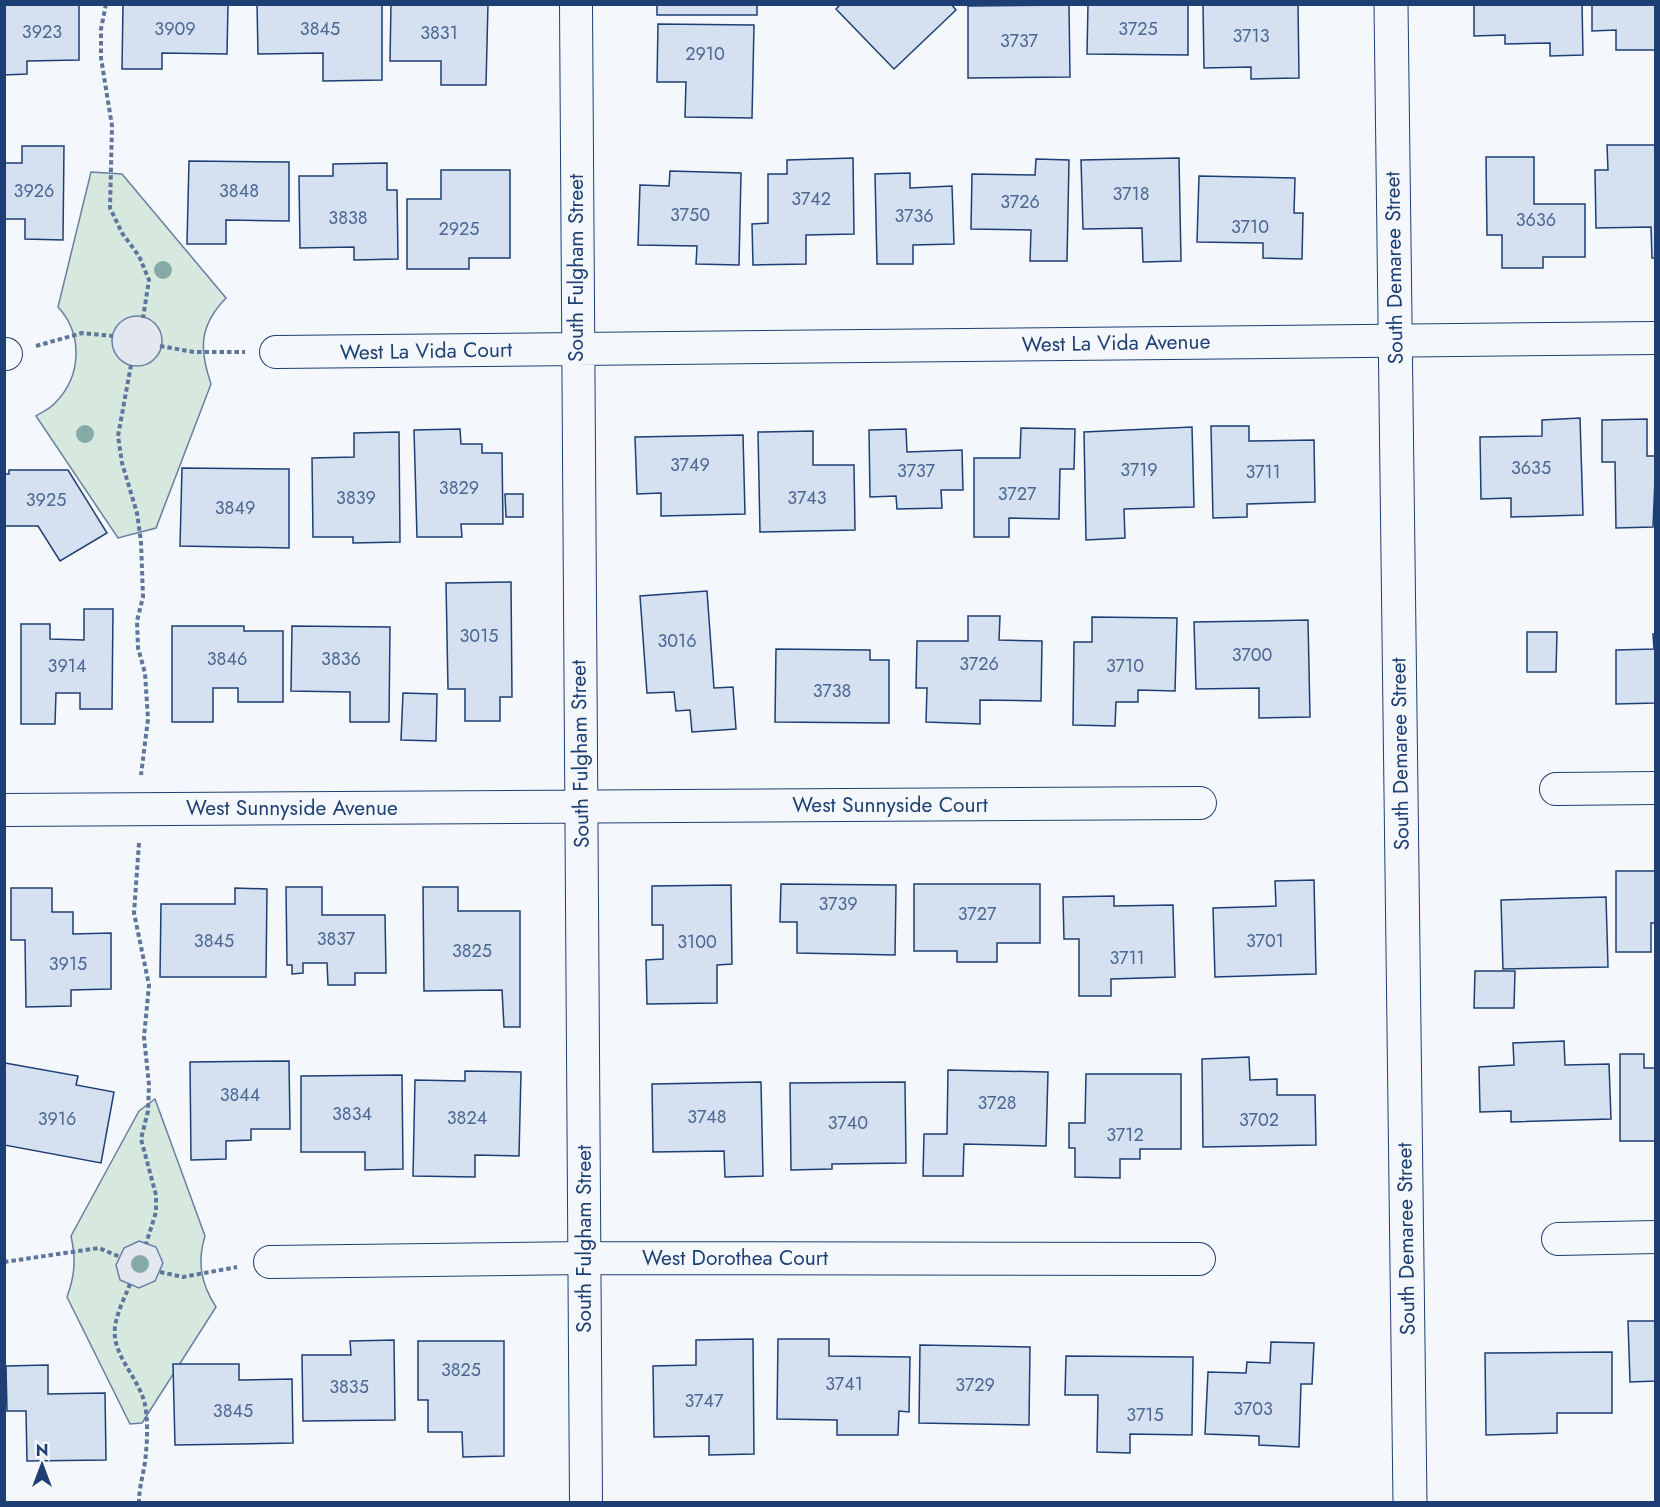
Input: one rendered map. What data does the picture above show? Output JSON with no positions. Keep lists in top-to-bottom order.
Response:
{
  "streets": {
    "main road": ["South Demaree Street"],
    "street": [
      "South Fulgham Street",
      "West La Vida Avenue",
      "West La Vida Court",
      "West Sunnyside Court",
      "West Sunnyside Avenue",
      "West Dorothea Court"
    ]
  },
  "crossings": [
    ["South Fulgham Street", "West La Vida Avenue"],
    ["South Fulgham Street", "West La Vida Court"],
    ["South Fulgham Street", "West Sunnyside Court"],
    ["South Fulgham Street", "West Sunnyside Avenue"],
    ["South Fulgham Street", "West Dorothea Court"],
    ["South Demaree Street", "West La Vida Avenue"],
    ["West La Vida Avenue", "West La Vida Court"],
    ["West Sunnyside Court", "West Sunnyside Avenue"]
  ],
  "house_numbers": [
    "3909",
    "3845",
    "3725",
    "3923",
    "3831",
    "3713",
    "3737",
    "2910",
    "3926",
    "3848",
    "3718",
    "3742",
    "3726",
    "3750",
    "3736",
    "3838",
    "3636",
    "3710",
    "2925",
    "3749",
    "3635",
    "3719",
    "3737",
    "3711",
    "3829",
    "3727",
    "3839",
    "3743",
    "3925",
    "3849",
    "3015",
    "3016",
    "3700",
    "3846",
    "3836",
    "3726",
    "3914",
    "3710",
    "3738",
    "3739",
    "3727",
    "3837",
    "3845",
    "3701",
    "3100",
    "3825",
    "3711",
    "3915",
    "3844",
    "3728",
    "3834",
    "3748",
    "3824",
    "3916",
    "3702",
    "3740",
    "3712",
    "3825",
    "3741",
    "3729",
    "3835",
    "3747",
    "3703",
    "3845",
    "3715"
  ],
  "north": "top"
}
